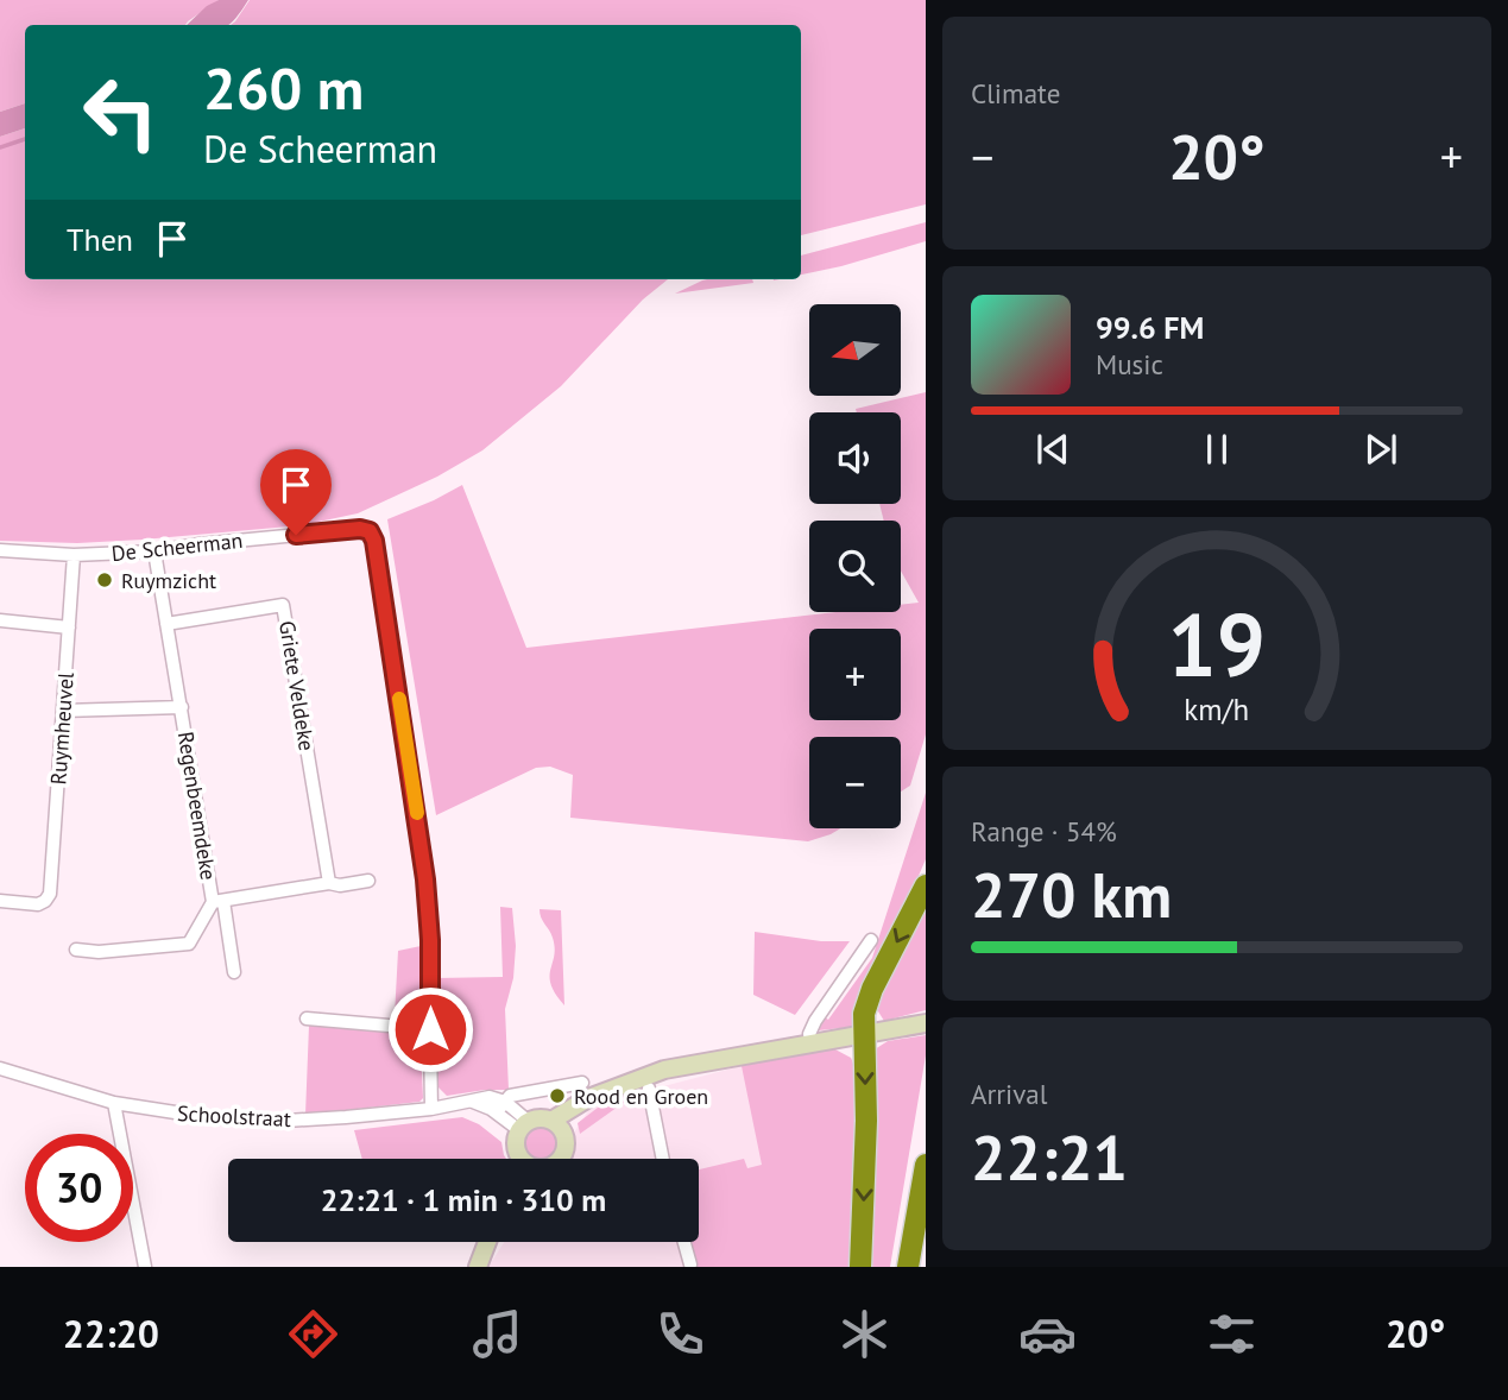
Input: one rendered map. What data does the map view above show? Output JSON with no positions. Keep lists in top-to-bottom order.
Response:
{
  "streets": {
    "street": [
      "De Scheerman",
      "Griete Veldeke",
      "Ruymheuvel",
      "Regenbeemdeke",
      "Schoolstraat"
    ]
  },
  "crossings": [
    ["De Scheerman", "Ruymheuvel"],
    ["De Scheerman", "Regenbeemdeke"],
    ["De Scheerman", "Schoolstraat"],
    ["Griete Veldeke", "Regenbeemdeke"]
  ],
  "places": ["Ruymzicht", "Rood en Groen"],
  "north": "left",
  "page": {
    "tile": [
      "Climate",
      ["Range · 54%", "270 km"],
      ["Arrival", "22:21"]
    ],
    "turn": ["260 m", "De Scheerman"],
    "heat": ["−", "20°", "+"],
    "then": "Then",
    "song": ["99.6 FM", "Music"],
    "map_buttons": ["+", "−"],
    "limit": "30",
    "trip": "22:21 · 1 min · 310 m",
    "tabs": ["22:20", "20°"],
    "gauge": ["19", "km/h"]
  }
}
